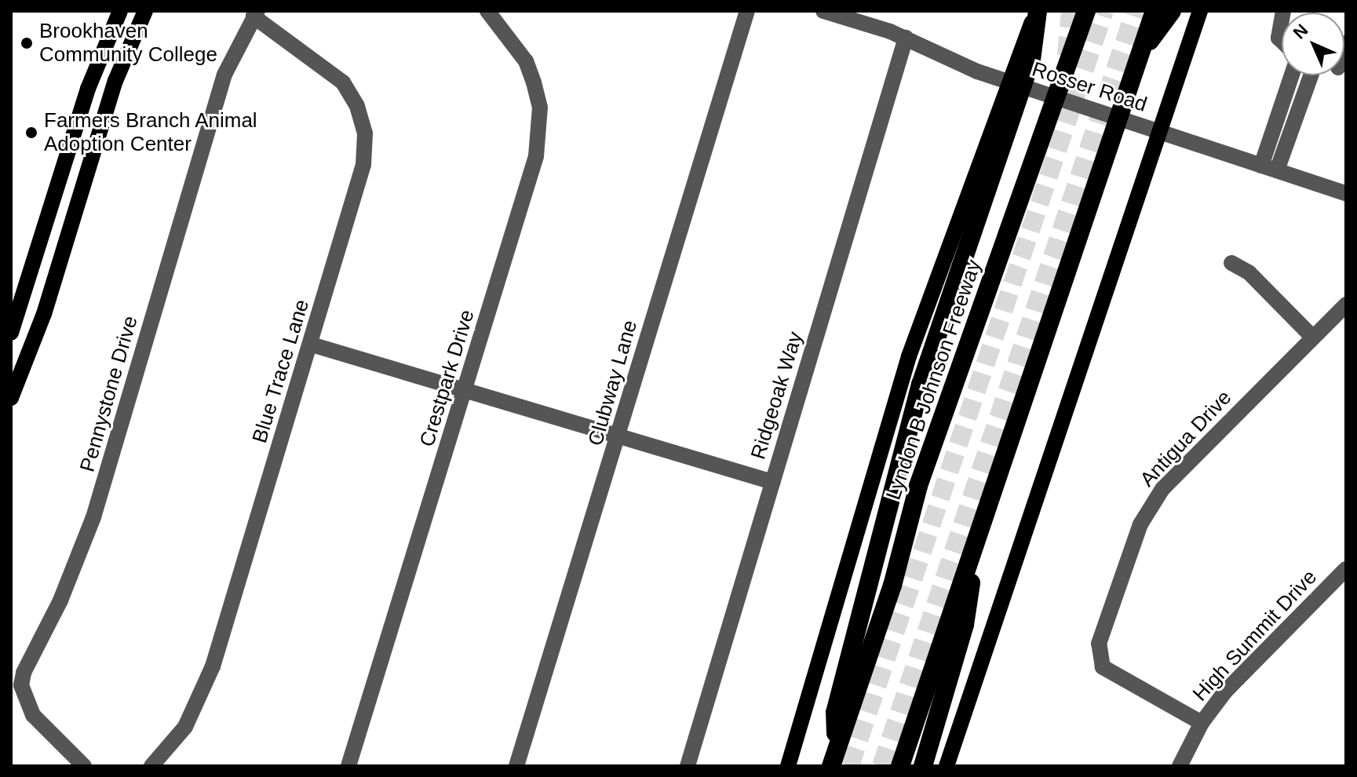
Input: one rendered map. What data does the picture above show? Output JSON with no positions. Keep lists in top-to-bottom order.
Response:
{
  "streets": {
    "highway": ["Lyndon B Johnson Freeway"],
    "street": [
      "Rosser Road",
      "Blue Trace Lane",
      "Crestpark Drive",
      "Clubway Lane",
      "Pennystone Drive",
      "Ridgeoak Way",
      "Antigua Drive",
      "High Summit Drive"
    ]
  },
  "crossings": [
    ["Rosser Road", "Ridgeoak Way"],
    ["Blue Trace Lane", "Pennystone Drive"],
    ["Antigua Drive", "High Summit Drive"]
  ],
  "places": ["Brookhaven Community College", "Farmers Branch Animal Adoption Center"],
  "north": "top left"
}
